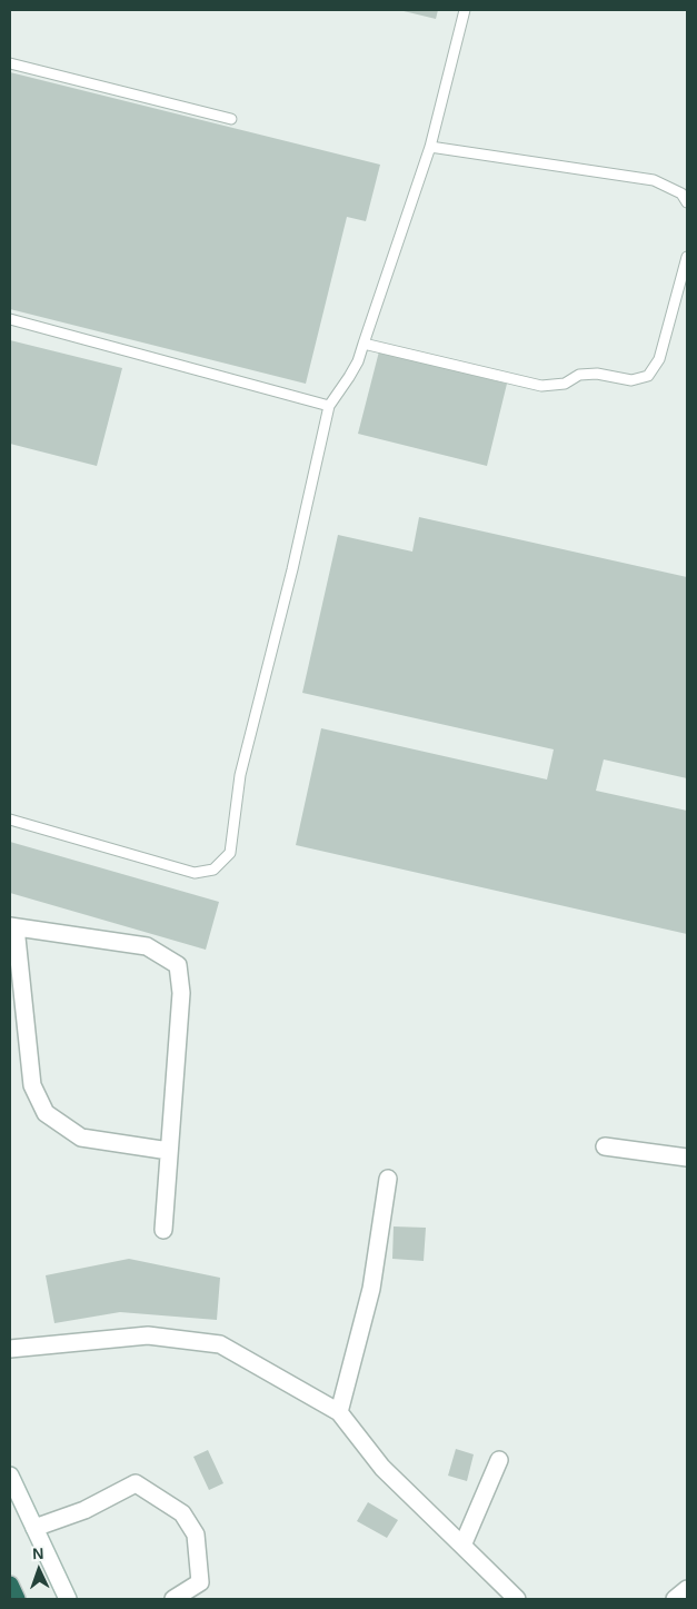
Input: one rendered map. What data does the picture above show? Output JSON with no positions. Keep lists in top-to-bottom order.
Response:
{
  "north": "top"
}
